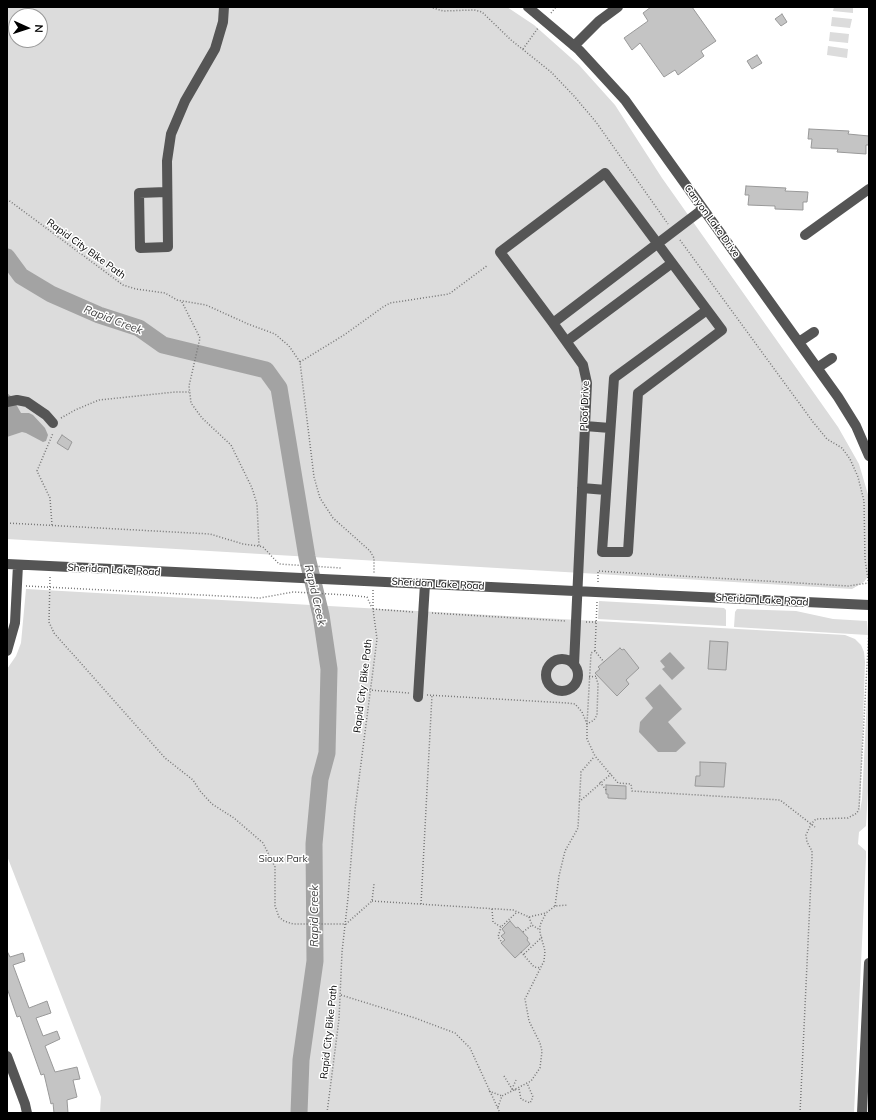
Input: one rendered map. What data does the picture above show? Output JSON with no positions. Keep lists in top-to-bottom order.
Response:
{
  "streets": {
    "street": ["Canyon Lake Drive", "Ploof Drive", "Sheridan Lake Road"],
    "path": ["Rapid City Bike Path"]
  },
  "crossings": [
    ["Rapid City Bike Path", "Sheridan Lake Road"],
    ["Ploof Drive", "Sheridan Lake Road"]
  ],
  "water": ["Rapid Creek"],
  "parks": ["Sioux Park"],
  "north": "right"
}
